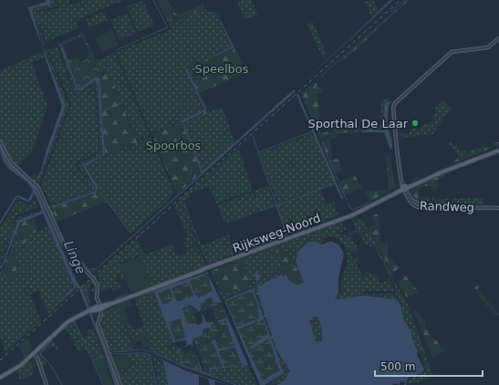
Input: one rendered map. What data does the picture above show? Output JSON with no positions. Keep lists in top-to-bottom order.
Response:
{
  "streets": {
    "main road": ["Rijksweg-Noord"],
    "street": ["Randweg"]
  },
  "crossings": [
    ["Randweg", "Rijksweg-Noord"]
  ],
  "water": ["Linge"],
  "parks": ["Speelbos", "Spoorbos"],
  "places": ["Sporthal De Laar"],
  "scale_bar": "500 m"
}
